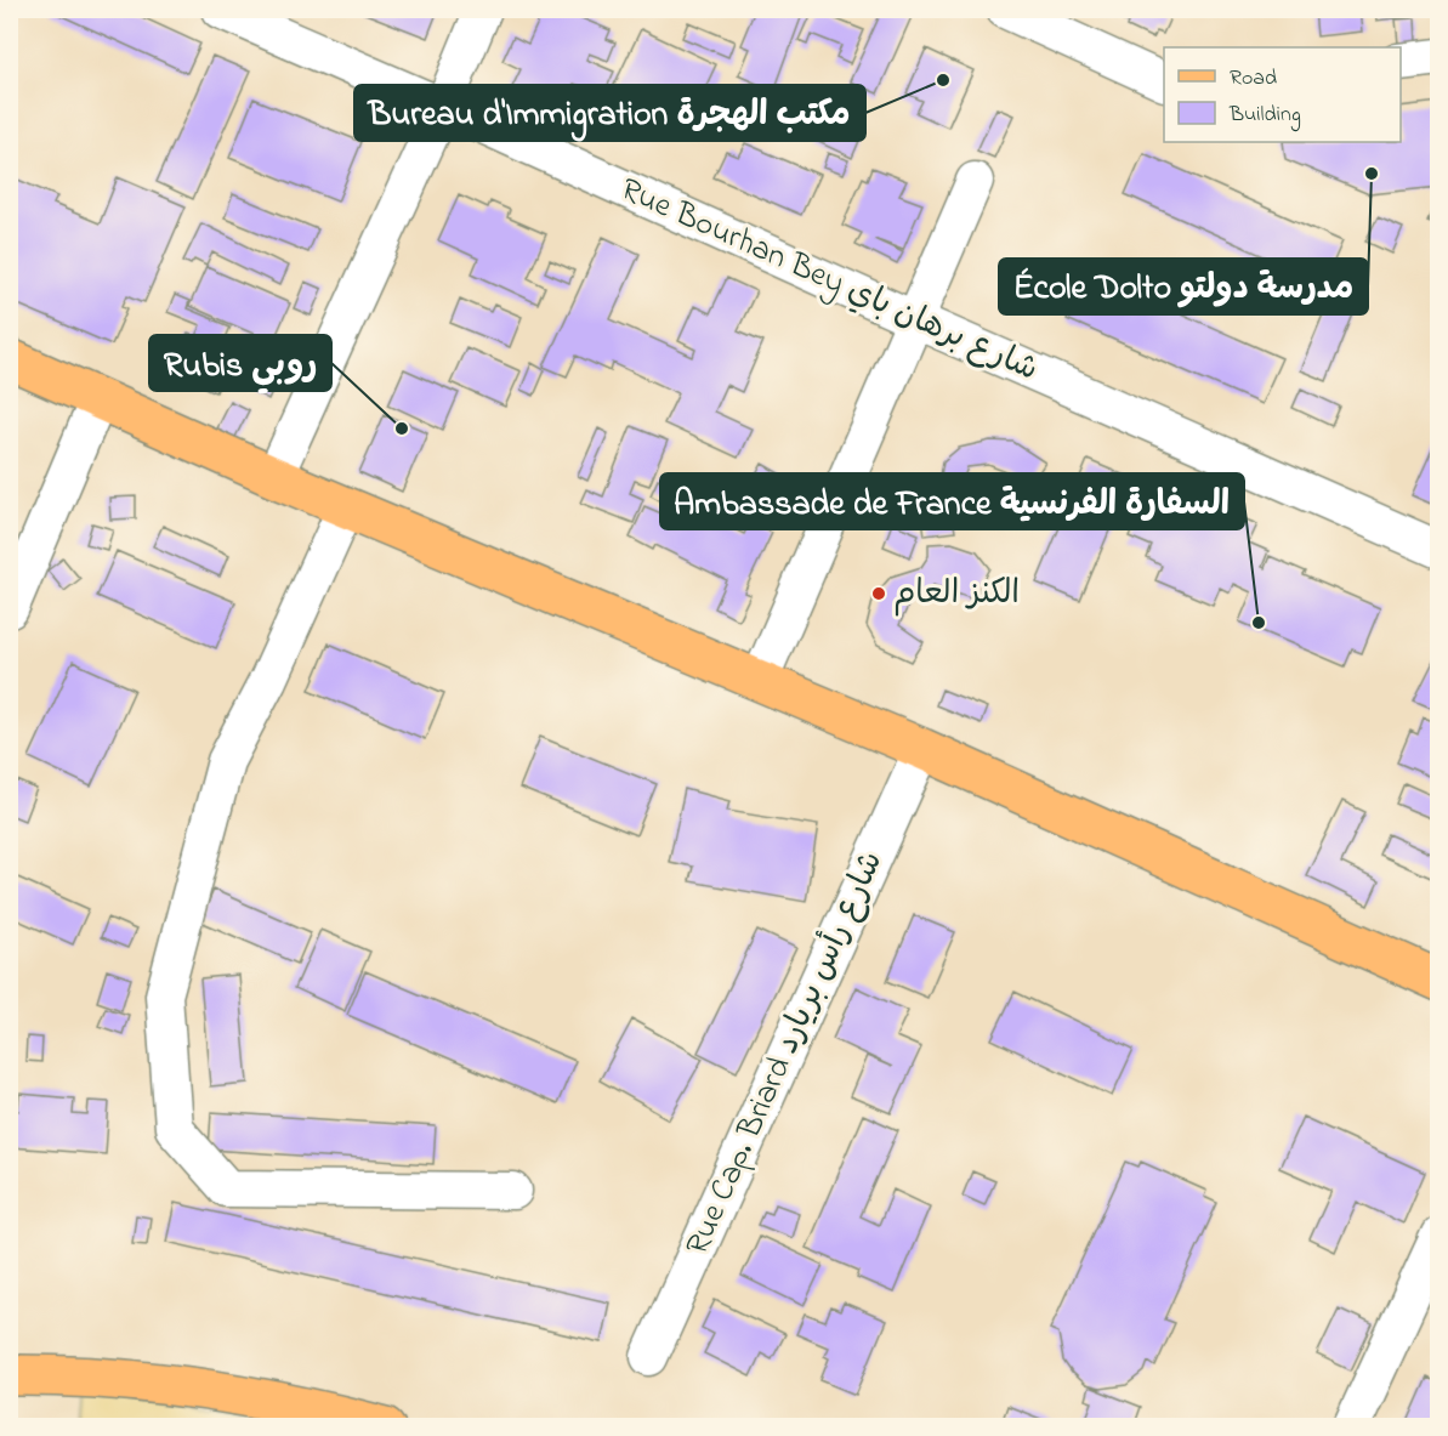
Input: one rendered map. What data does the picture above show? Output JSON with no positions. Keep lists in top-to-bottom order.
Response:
{
  "streets": {
    "street": ["Rue Bourhan Bey شارع برهان باي", "Rue Cap. Briard شارع رأس بريارد"]
  },
  "places": [
    "Bureau d'Immigration مكتب الهجرة",
    "École Dolto مدرسة دولتو",
    "Rubis روبي",
    "الكنز العام",
    "Ambassade de France السفارة الفرنسية"
  ],
  "legend": ["Road", "Building"]
}
